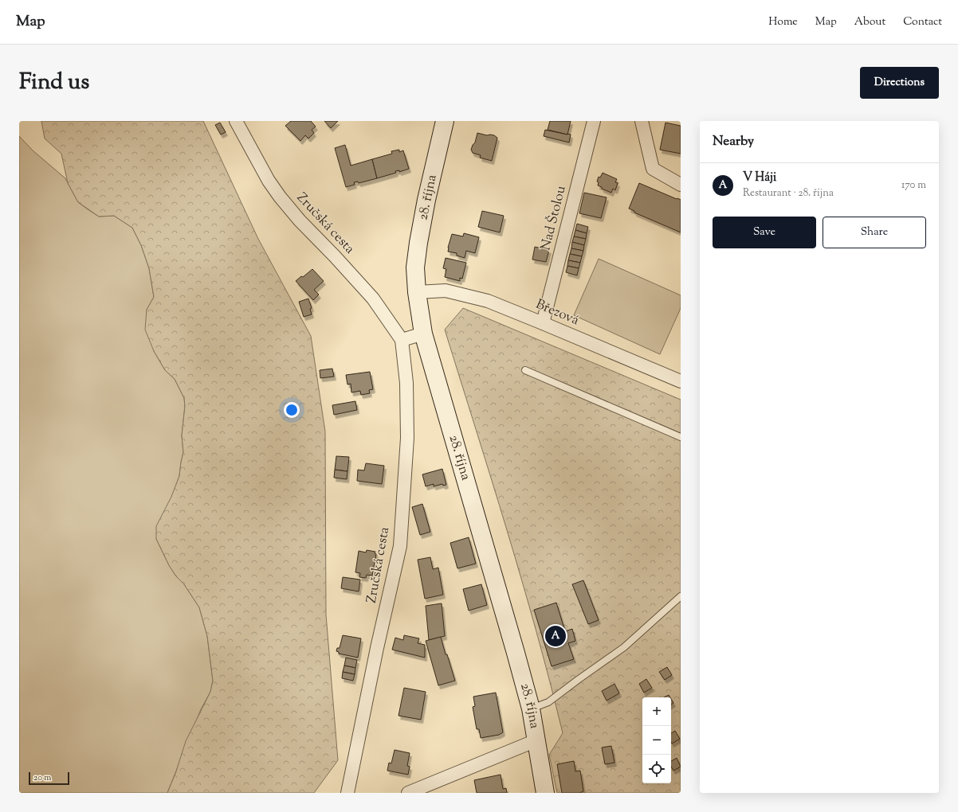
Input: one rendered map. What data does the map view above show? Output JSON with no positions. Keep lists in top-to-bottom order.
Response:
{
  "streets": {
    "main road": ["28. října"],
    "street": ["Nad Štolou", "Zručská cesta", "Březová"]
  },
  "crossings": [
    ["28. října", "Březová"],
    ["Nad Štolou", "Březová"]
  ],
  "scale_bar": "20 m",
  "page": {
    "header": "Map",
    "nav": [
      "Home",
      "Map",
      "About",
      "Contact"
    ],
    "title": "Find us",
    "buttons": [
      "Directions",
      ["Save", "Share"]
    ],
    "heading": "Nearby",
    "list": [
      {
        "mark": "A",
        "name": "V Háji",
        "note": "Restaurant · 28. října",
        "value": "170 m"
      }
    ],
    "pins": "A",
    "map_buttons": ["+", "−"],
    "scale": "20 m"
  }
}
